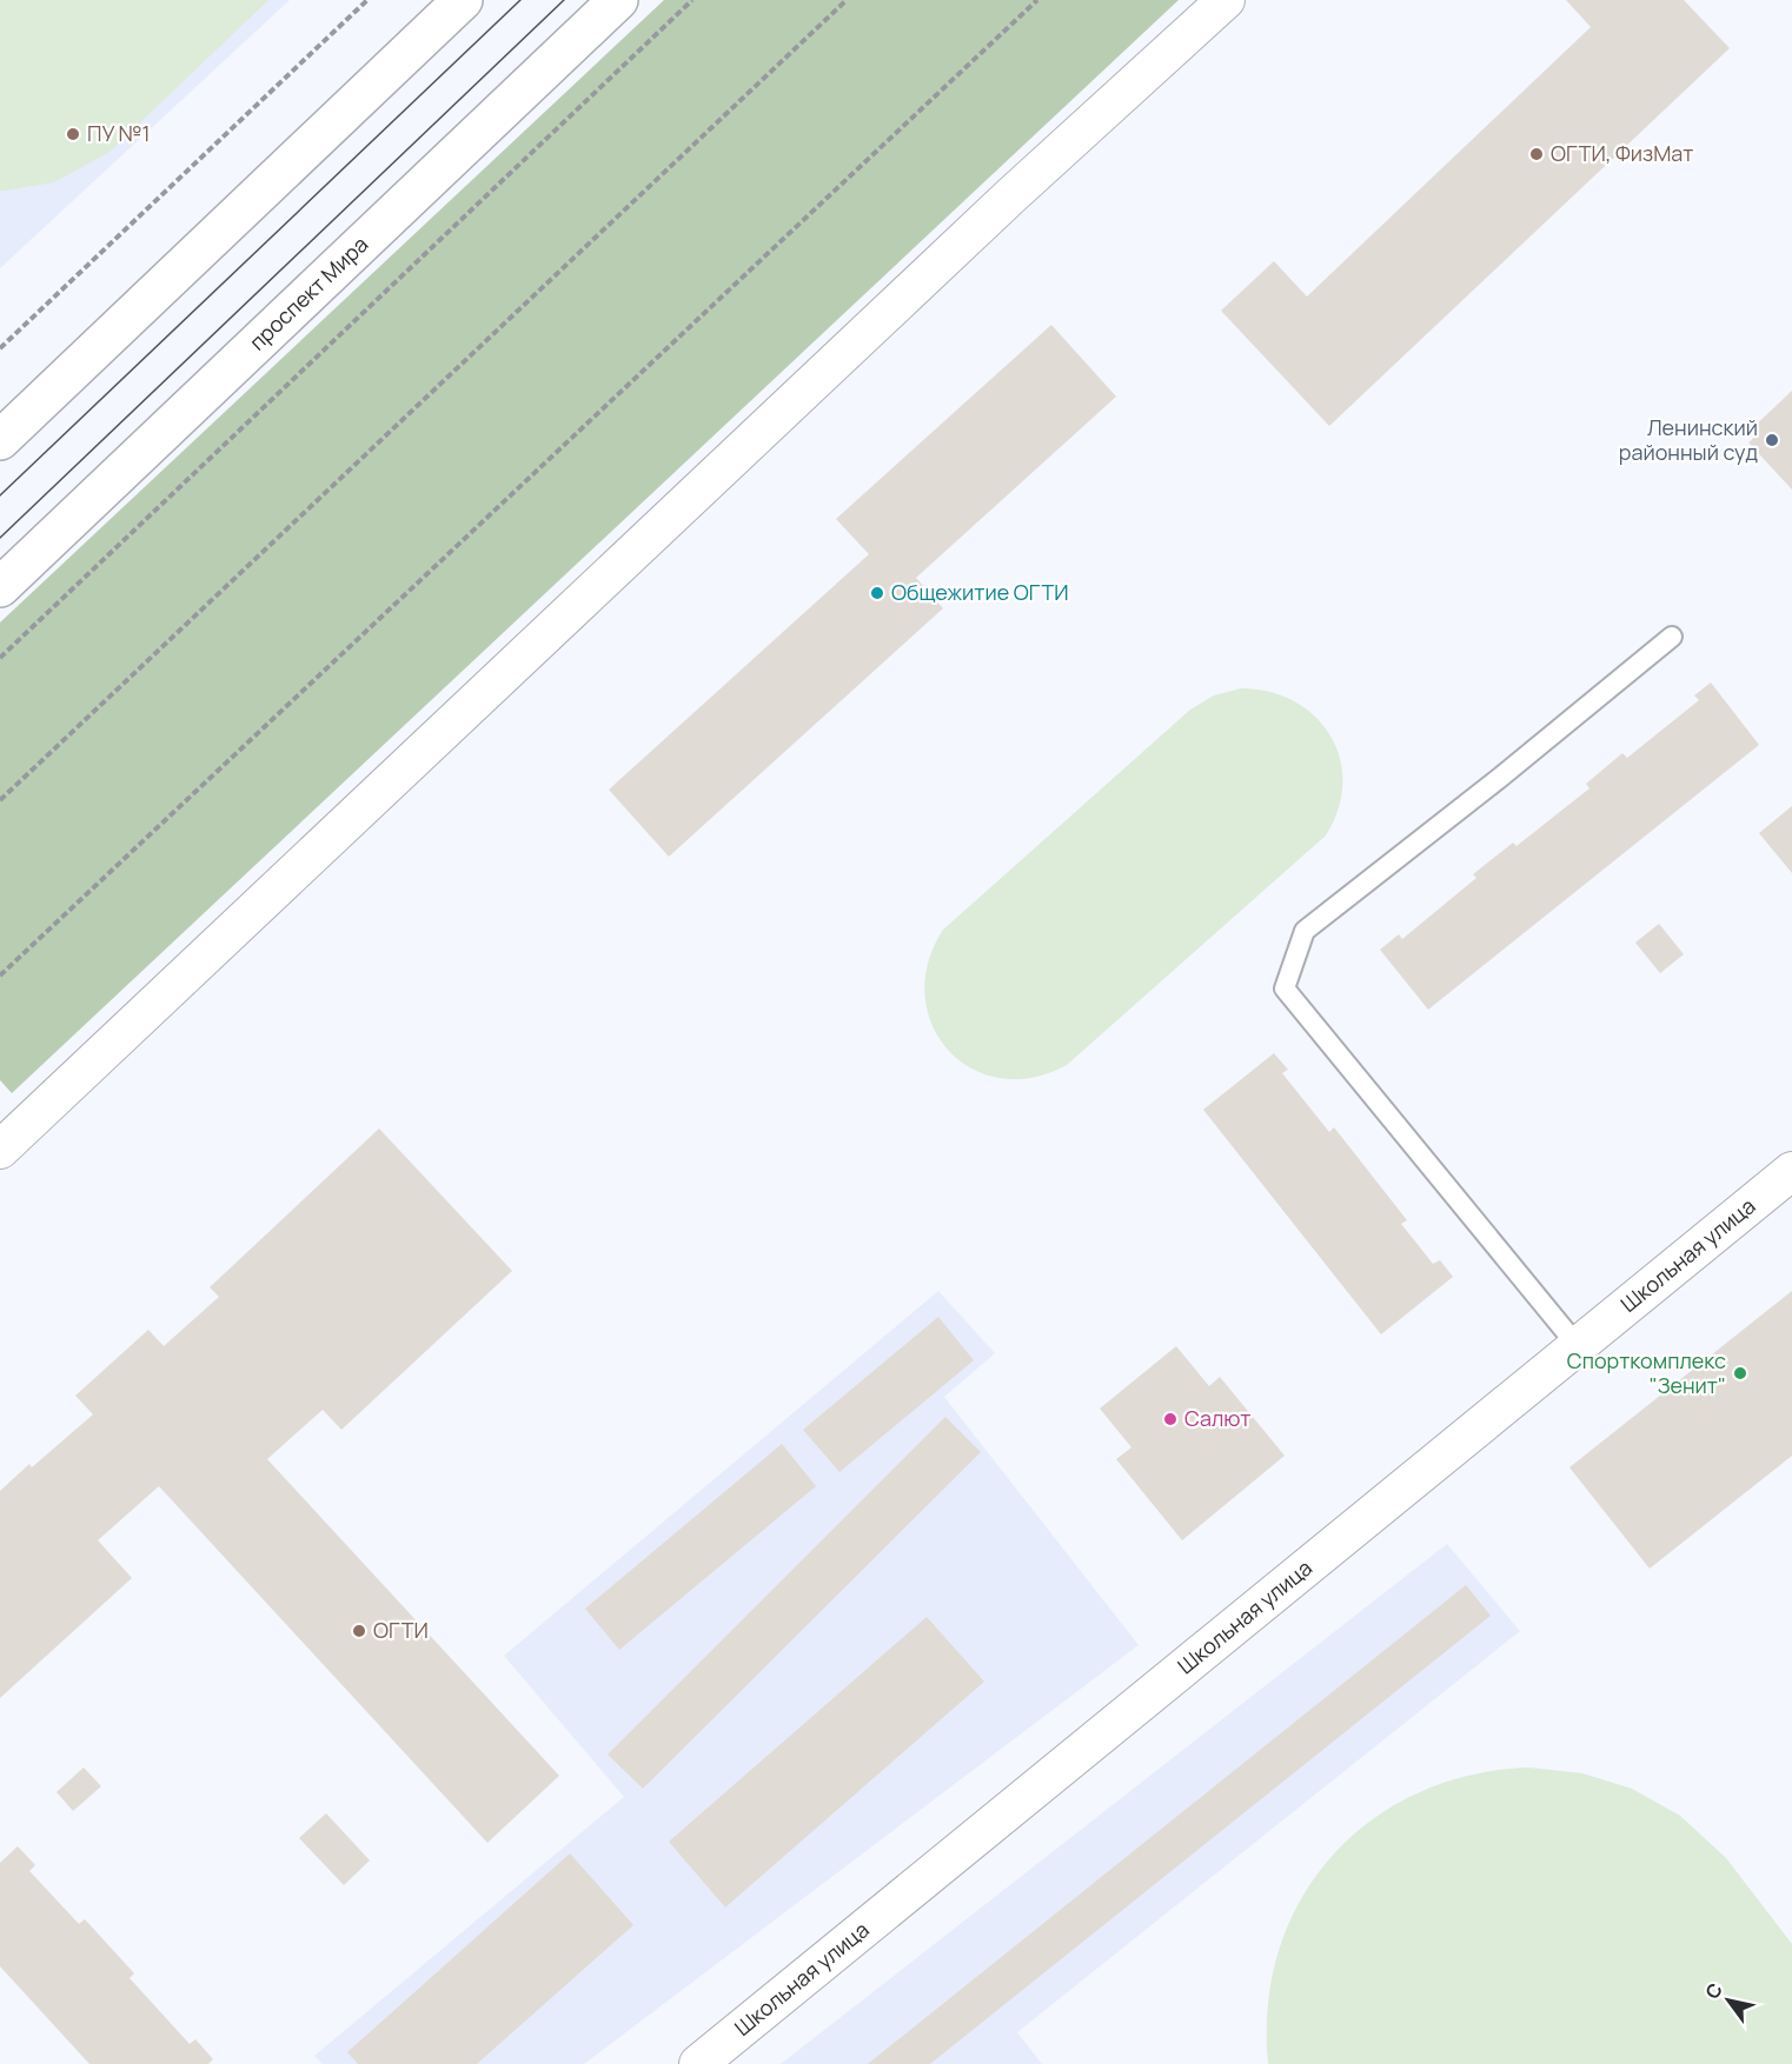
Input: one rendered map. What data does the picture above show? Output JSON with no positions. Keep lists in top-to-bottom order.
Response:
{
  "streets": {
    "main road": ["проспект Мира"],
    "street": ["Школьная улица"]
  },
  "places": [
    "ПУ №1",
    "ОГТИ, ФизМат",
    "Ленинский районный суд",
    "Общежитие ОГТИ",
    "Спорткомплекс \"Зенит\"",
    "Салют",
    "ОГТИ"
  ],
  "north": "top left"
}
